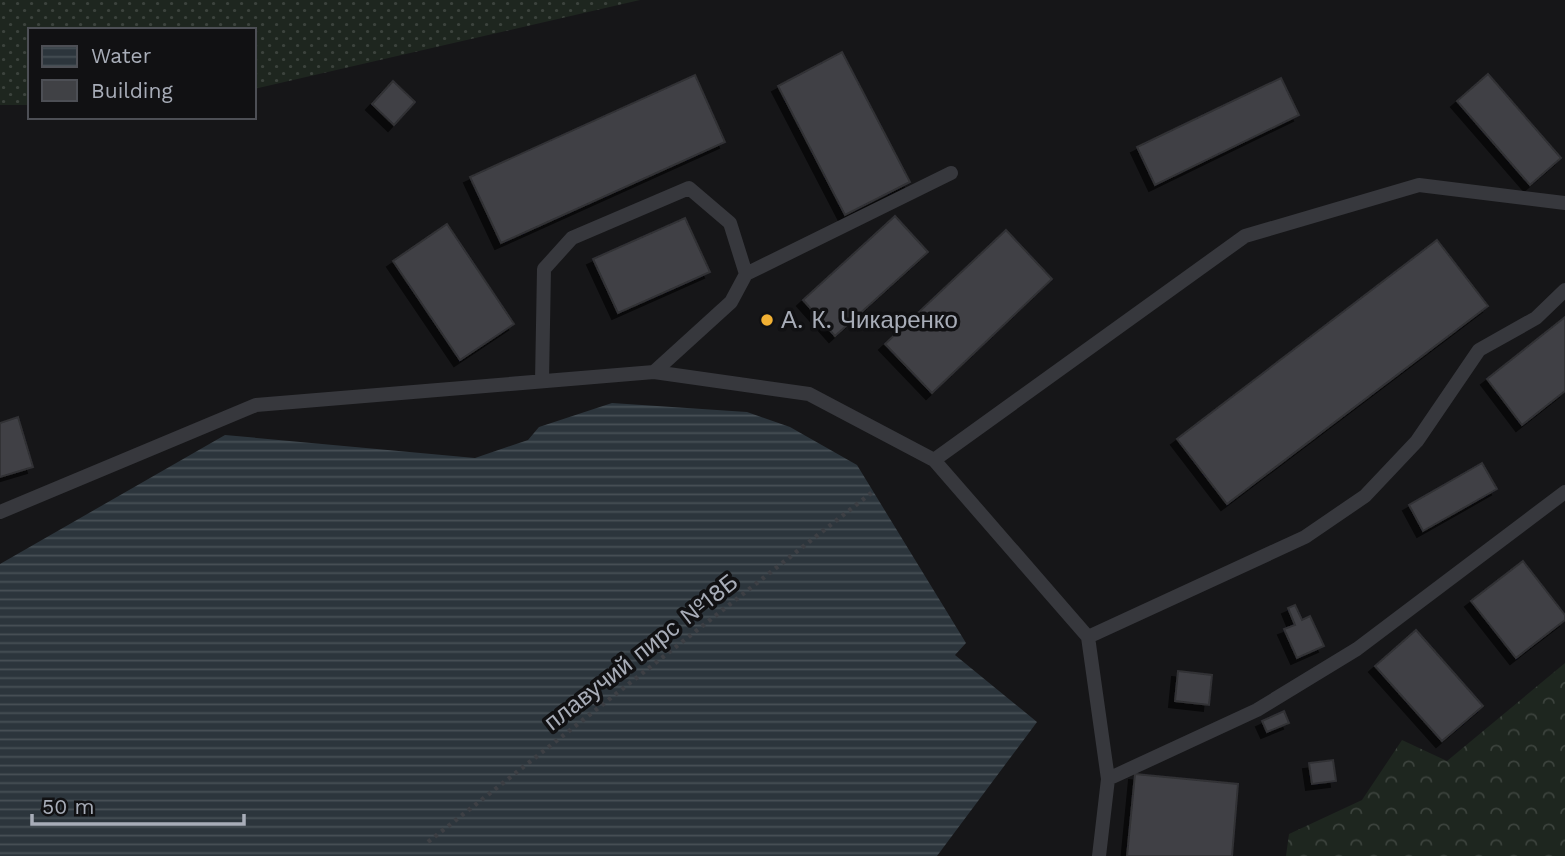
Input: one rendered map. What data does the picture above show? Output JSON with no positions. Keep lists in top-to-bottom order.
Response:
{
  "streets": {
    "path": ["плавучий пирс №18Б"]
  },
  "places": ["А. К. Чикаренко"],
  "legend": ["Water", "Building"],
  "scale_bar": "50 m"
}
